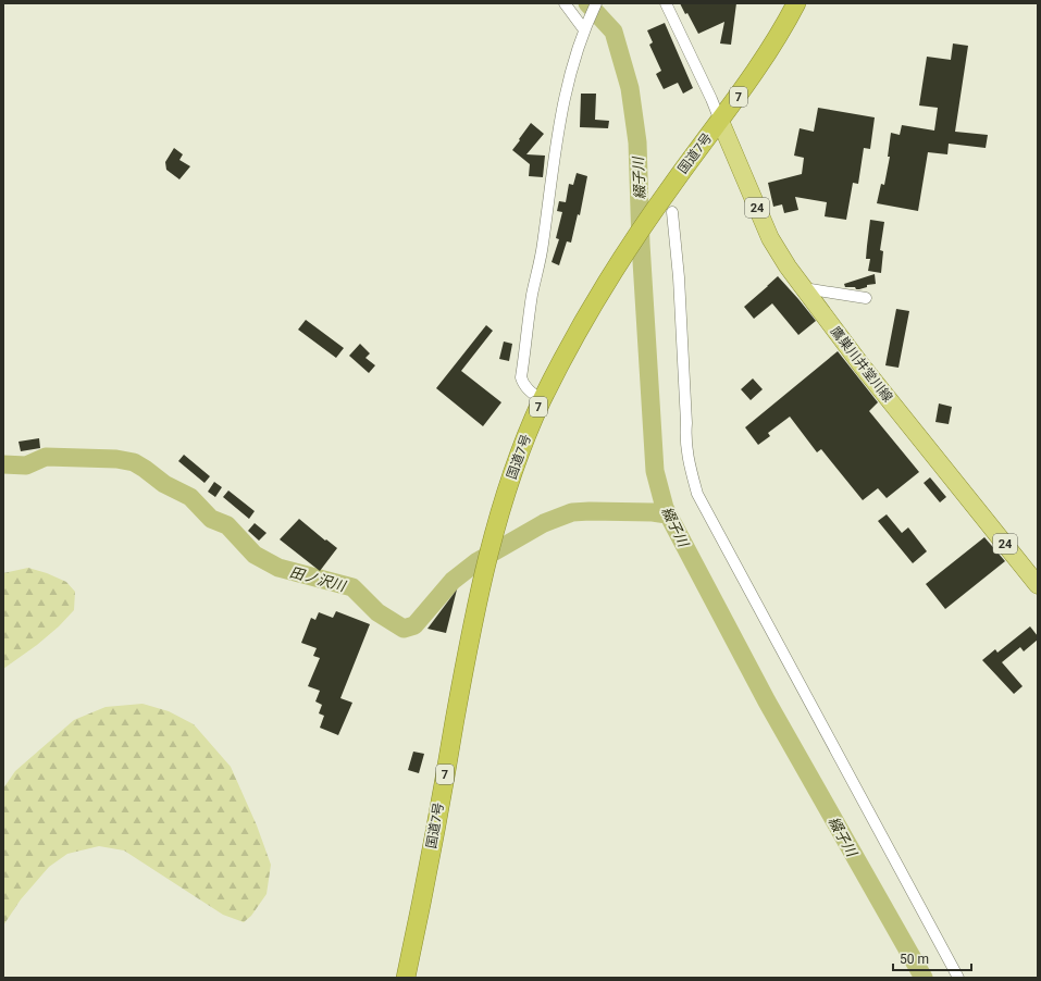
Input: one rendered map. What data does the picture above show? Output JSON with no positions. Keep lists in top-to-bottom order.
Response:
{
  "streets": {
    "highway": ["7", "国道7号"],
    "main road": ["24", "鷹巣川井堂川線"]
  },
  "crossings": [
    ["国道7号", "鷹巣川井堂川線"]
  ],
  "water": ["綴子川", "田ノ沢川"],
  "scale_bar": "50 m"
}
